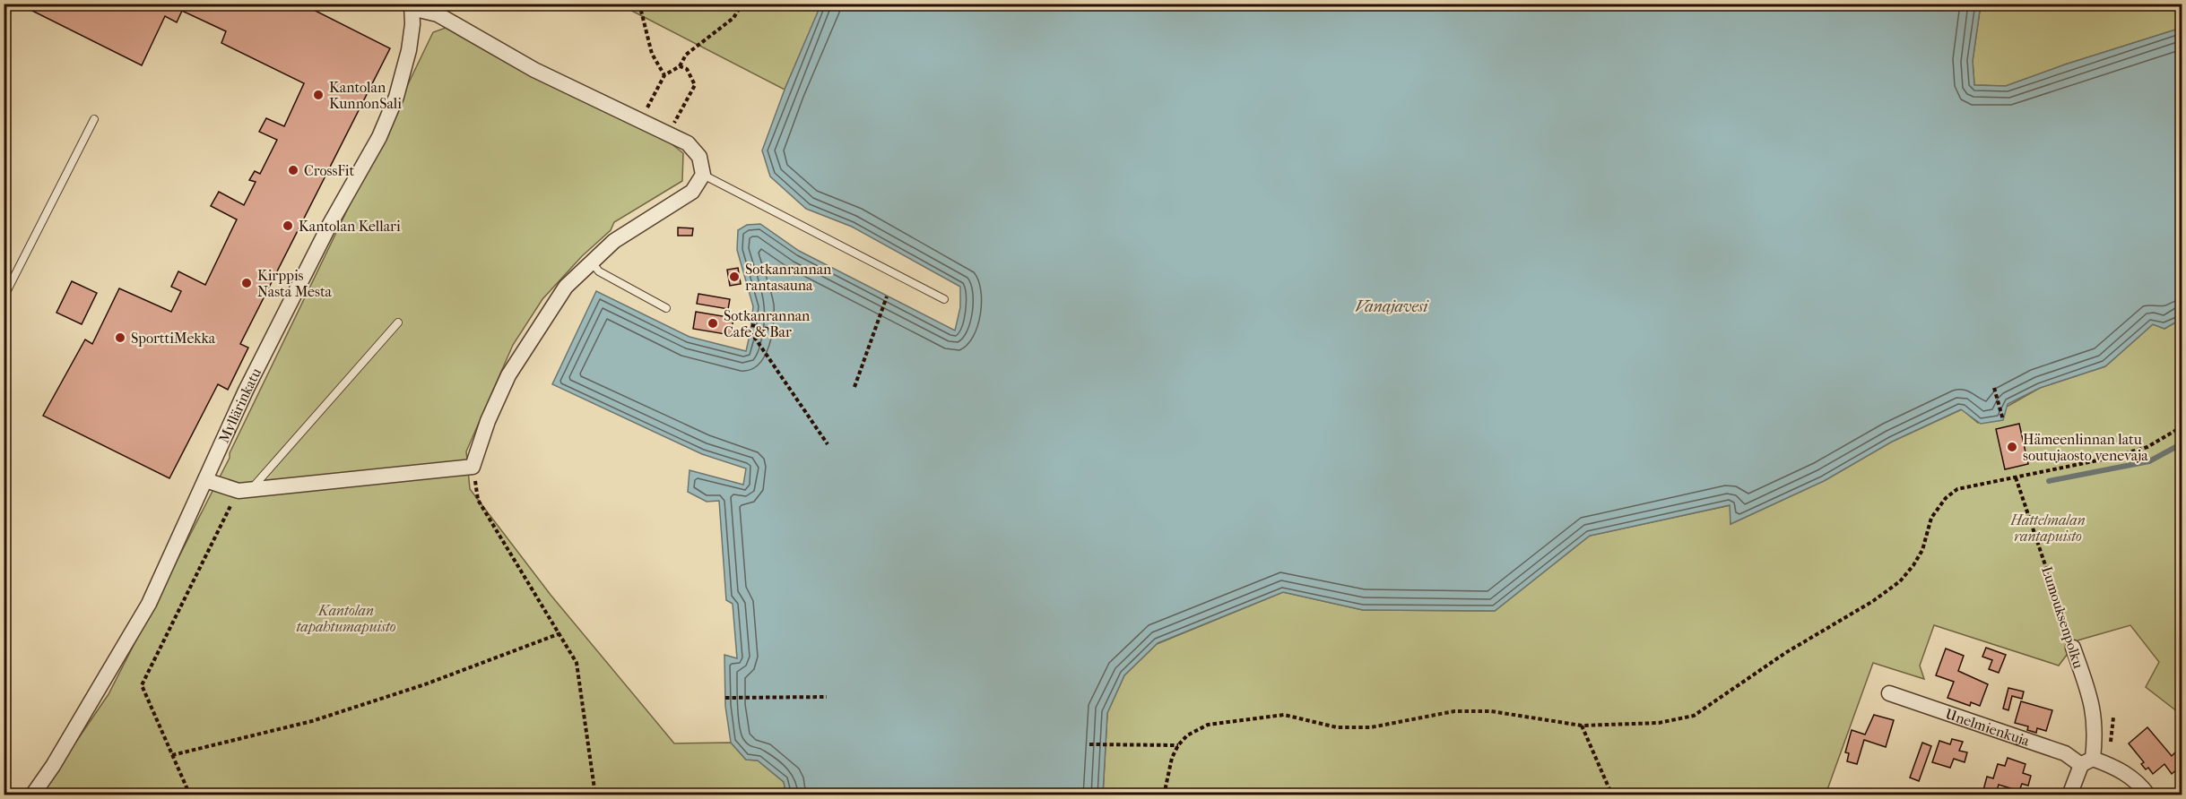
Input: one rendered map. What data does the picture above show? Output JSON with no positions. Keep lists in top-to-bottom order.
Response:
{
  "streets": {
    "street": ["Myllärinkatu", "Lumouksenpolku", "Unelmienkuja"]
  },
  "crossings": [
    ["Lumouksenpolku", "Unelmienkuja"]
  ],
  "water": ["Vanajavesi"],
  "parks": ["Hattelmalan rantapuisto", "Kantolan tapahtumapuisto"],
  "places": [
    "Kantolan KunnonSali",
    "CrossFit",
    "Kantolan Kellari",
    "Sotkanrannan rantasauna",
    "Kirppis Nasta Mesta",
    "Sotkanrannan Cafe & Bar",
    "SporttiMekka",
    "Hämeenlinnan latu soutujaosto venevaja"
  ]
}
